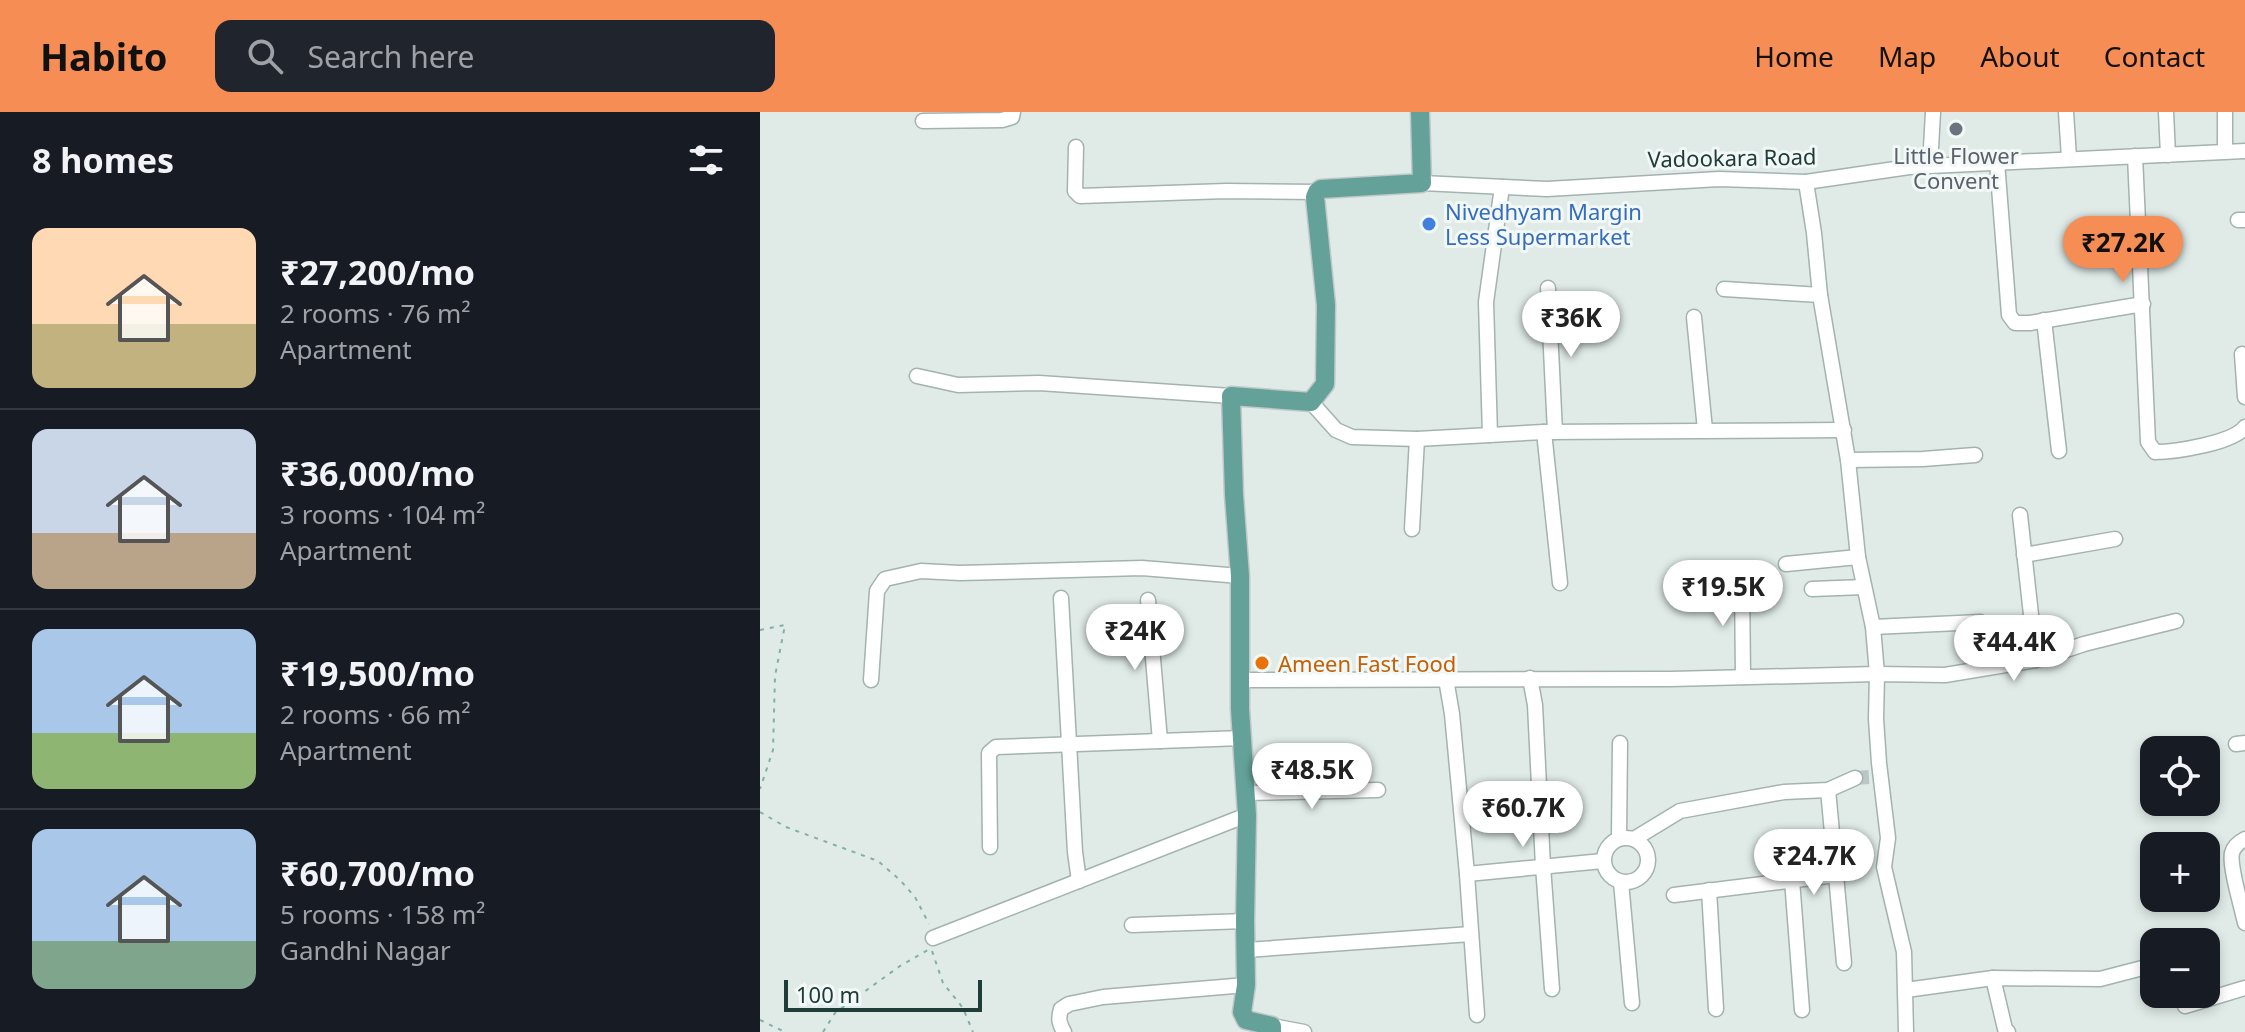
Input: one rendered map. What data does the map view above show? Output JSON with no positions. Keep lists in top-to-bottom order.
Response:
{
  "streets": {
    "main road": ["Vadookara Road"]
  },
  "places": ["Little Flower Convent", "Nivedhyam Margin Less Supermarket", "Ameen Fast Food"],
  "scale_bar": "100 m",
  "page": {
    "header": "Habito",
    "search": "Search here",
    "nav": [
      "Home",
      "Map",
      "About",
      "Contact"
    ],
    "heading": "8 homes",
    "list": [
      {
        "name": "₹27,200/mo",
        "note": "2 rooms · 76 m² · Apartment"
      },
      {
        "name": "₹36,000/mo",
        "note": "3 rooms · 104 m² · Apartment"
      },
      {
        "name": "₹19,500/mo",
        "note": "2 rooms · 66 m² · Apartment"
      },
      {
        "name": "₹60,700/mo",
        "note": "5 rooms · 158 m² · Gandhi Nagar"
      }
    ],
    "price": [
      "₹27.2K",
      "₹36K",
      "₹19.5K",
      "₹24K",
      "₹44.4K",
      "₹48.5K",
      "₹60.7K",
      "₹24.7K"
    ],
    "map_buttons": ["+", "−"],
    "scale": "100 m"
  }
}
